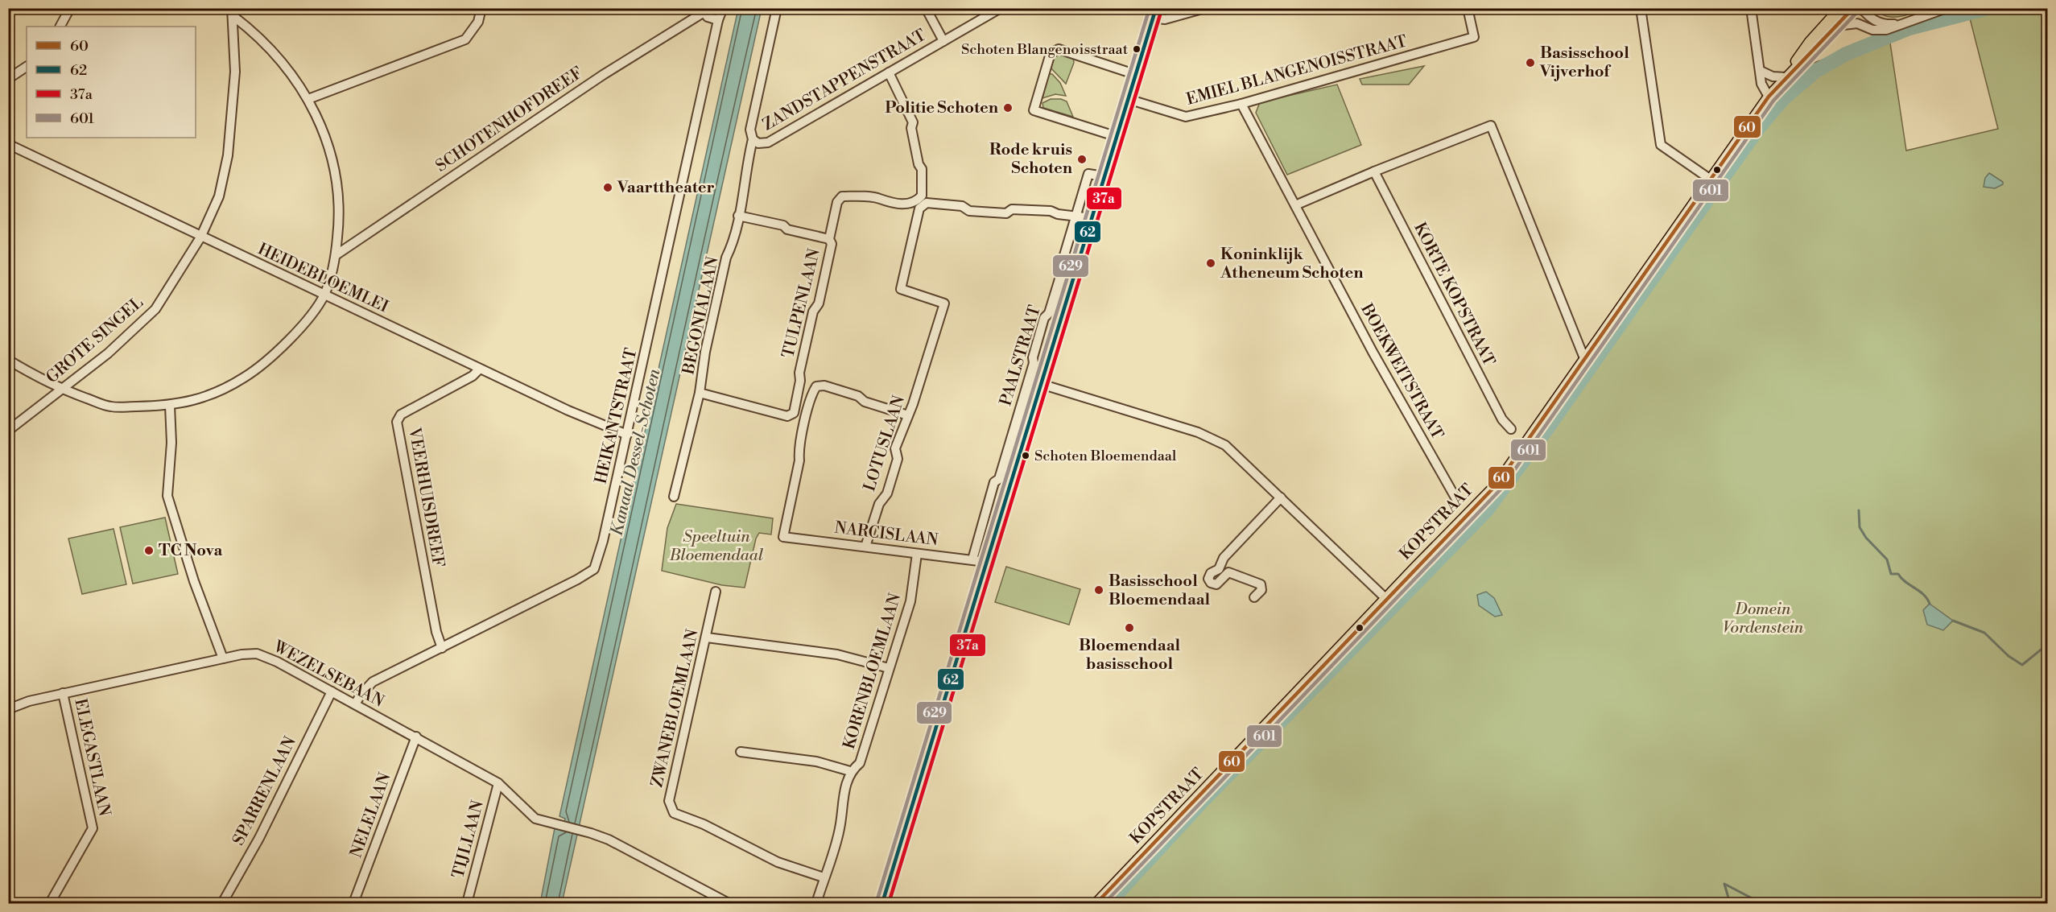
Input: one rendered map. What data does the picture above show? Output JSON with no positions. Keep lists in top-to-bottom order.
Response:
{
  "streets": {
    "main road": ["KOPSTRAAT"],
    "street": [
      "EMIEL BLANGENOISSTRAAT",
      "ZANDSTAPPENSTRAAT",
      "SCHOTENHOFDREEF",
      "HEIDEBLOEMLEI",
      "KORTE KOPSTRAAT",
      "TULPENLAAN",
      "BEGONIALAAN",
      "GROTE SINGEL",
      "PAALSTRAAT",
      "BOEKWEITSTRAAT",
      "HEIKANTSTRAAT",
      "LOTUSLAAN",
      "VEERHUISDREEF",
      "NARCISLAAN",
      "KORENBLOEMLAAN",
      "WEZELSEBAAN",
      "ZWANEBLOEMLAAN",
      "ELEGASTLAAN",
      "SPARRENLAAN",
      "NELELAAN",
      "TIJLLAAN"
    ]
  },
  "crossings": [
    ["EMIEL BLANGENOISSTRAAT", "PAALSTRAAT"],
    ["EMIEL BLANGENOISSTRAAT", "BOEKWEITSTRAAT"],
    ["ZANDSTAPPENSTRAAT", "TULPENLAAN"],
    ["ZANDSTAPPENSTRAAT", "BEGONIALAAN"],
    ["HEIDEBLOEMLEI", "GROTE SINGEL"],
    ["HEIDEBLOEMLEI", "HEIKANTSTRAAT"],
    ["HEIDEBLOEMLEI", "VEERHUISDREEF"],
    ["TULPENLAAN", "BEGONIALAAN"],
    ["PAALSTRAAT", "LOTUSLAAN"],
    ["PAALSTRAAT", "NARCISLAAN"],
    ["HEIKANTSTRAAT", "VEERHUISDREEF"],
    ["HEIKANTSTRAAT", "WEZELSEBAAN"],
    ["LOTUSLAAN", "NARCISLAAN"],
    ["NARCISLAAN", "KORENBLOEMLAAN"],
    ["KORENBLOEMLAAN", "ZWANEBLOEMLAAN"],
    ["WEZELSEBAAN", "ELEGASTLAAN"],
    ["WEZELSEBAAN", "SPARRENLAAN"],
    ["WEZELSEBAAN", "NELELAAN"],
    ["WEZELSEBAAN", "TIJLLAAN"]
  ],
  "water": ["Kanaal Dessel-Schoten"],
  "parks": ["Speeltuin Bloemendaal", "Domein Vordenstein"],
  "places": [
    "Schoten Blangenoisstraat",
    "Basisschool Vijverhof",
    "Politie Schoten",
    "Rode kruis Schoten",
    "Vaarttheater",
    "Koninklijk Atheneum Schoten",
    "Schoten Bloemendaal",
    "TC Nova",
    "Basisschool Bloemendaal",
    "Bloemendaal basisschool"
  ],
  "lines": [
    "transit line 60",
    "transit line 62",
    "transit line 629",
    "transit line 37a",
    "transit line 601"
  ],
  "legend": [
    "60",
    "62",
    "37a",
    "601"
  ]
}
